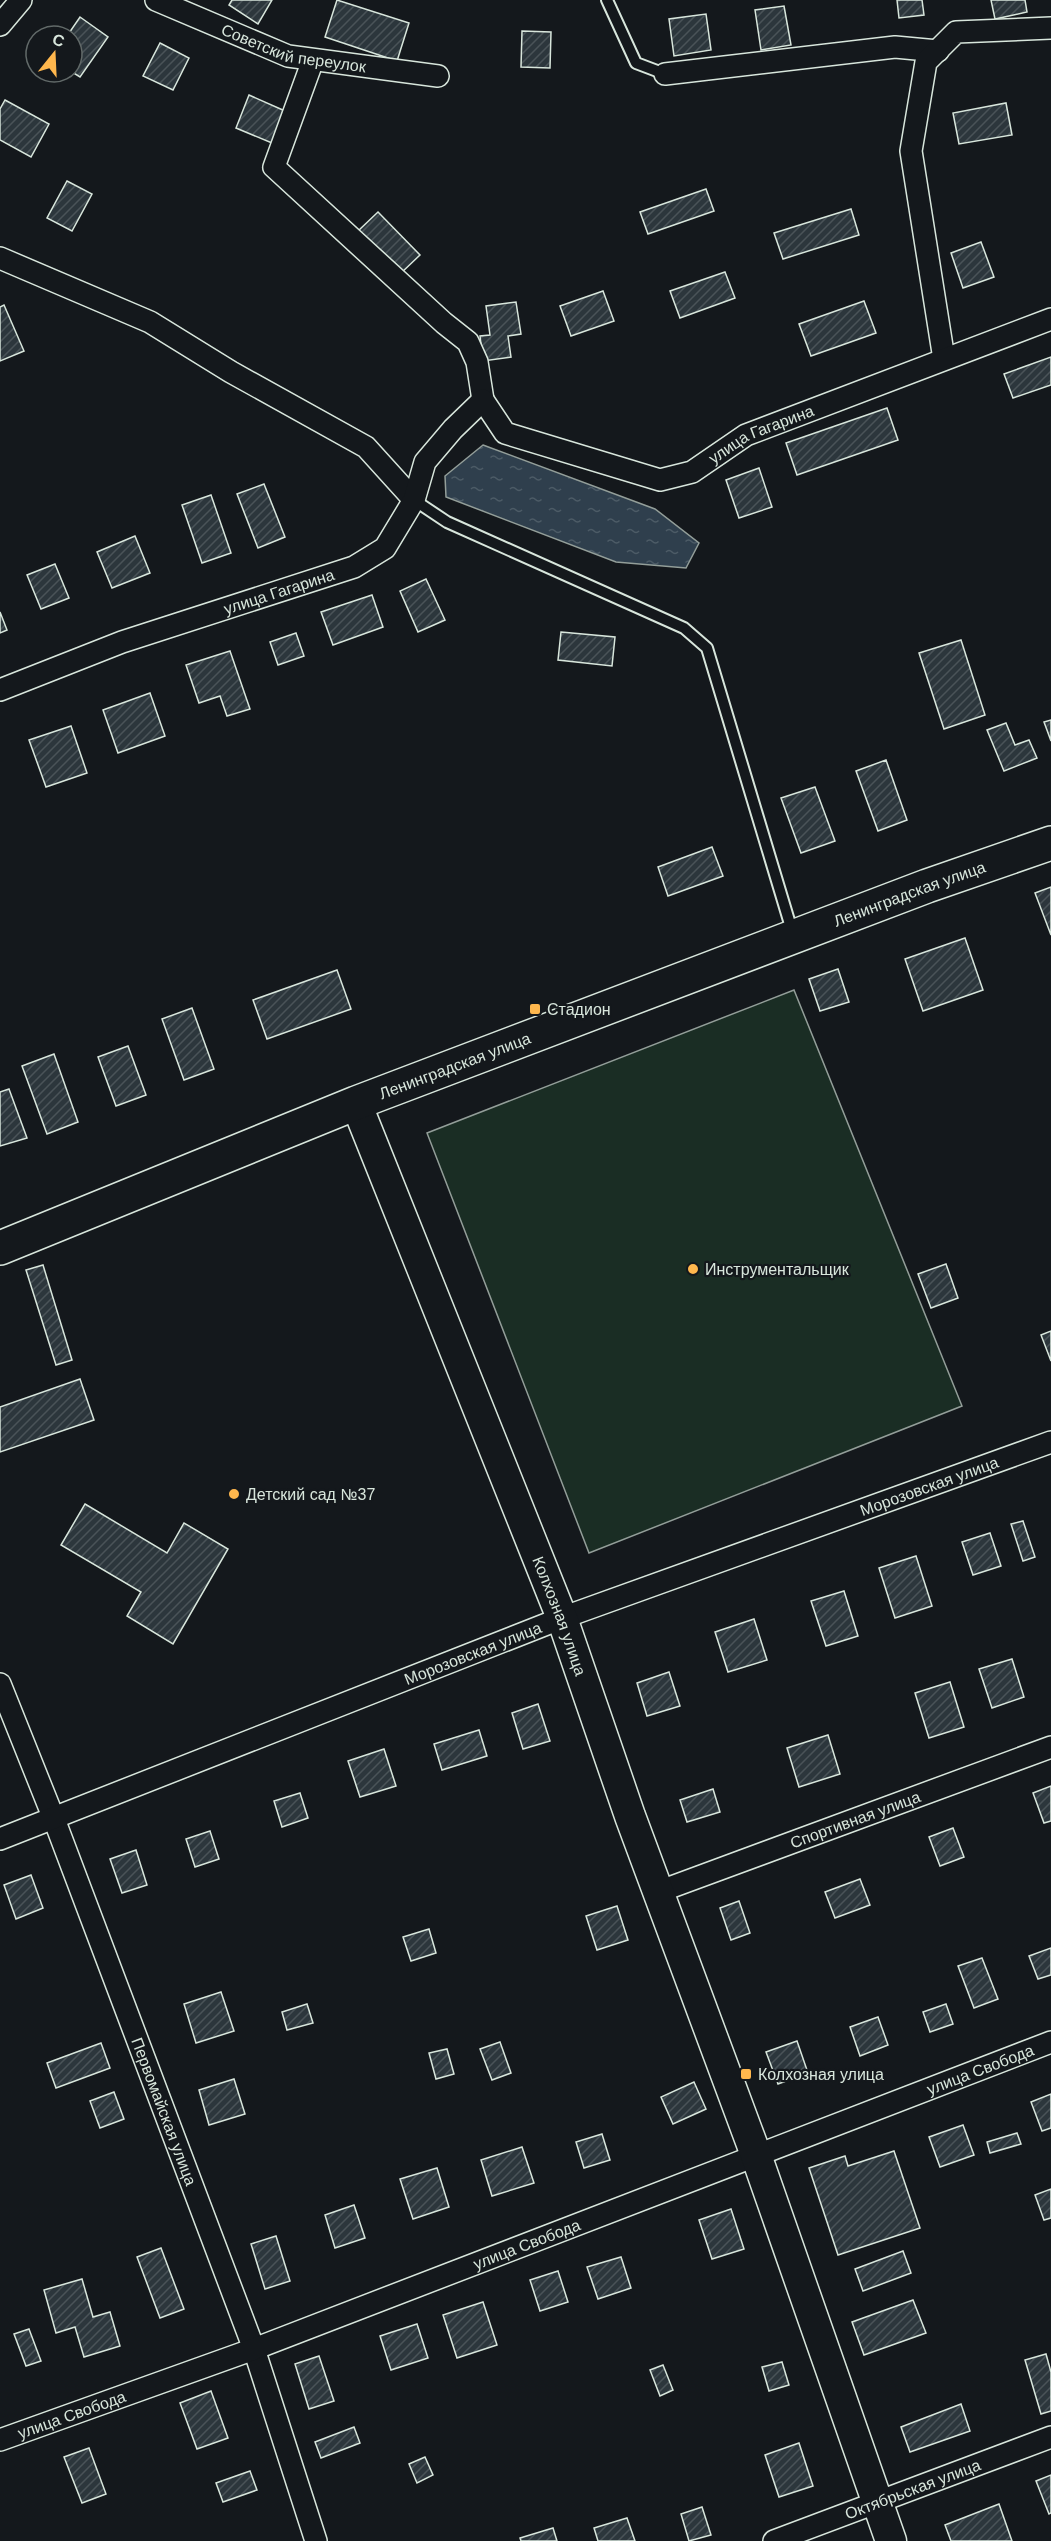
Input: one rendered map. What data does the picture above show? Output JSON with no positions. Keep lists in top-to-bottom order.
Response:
{
  "streets": {
    "main road": ["Ленинградская улица", "Колхозная улица"],
    "street": [
      "Советский переулок",
      "улица Гагарина",
      "Морозовская улица",
      "Спортивная улица",
      "улица Свобода",
      "Первомайская улица",
      "Октябрьская улица"
    ]
  },
  "crossings": [
    ["Советский переулок", "улица Гагарина"],
    ["Ленинградская улица", "Колхозная улица"],
    ["Морозовская улица", "Колхозная улица"],
    ["Морозовская улица", "Первомайская улица"],
    ["Колхозная улица", "Спортивная улица"],
    ["Колхозная улица", "улица Свобода"],
    ["Колхозная улица", "Октябрьская улица"],
    ["улица Свобода", "Первомайская улица"]
  ],
  "places": {
    "transit": ["Стадион", "Колхозная улица"],
    "other": ["Инструментальщик", "Детский сад №37"]
  },
  "north": "top"
}
